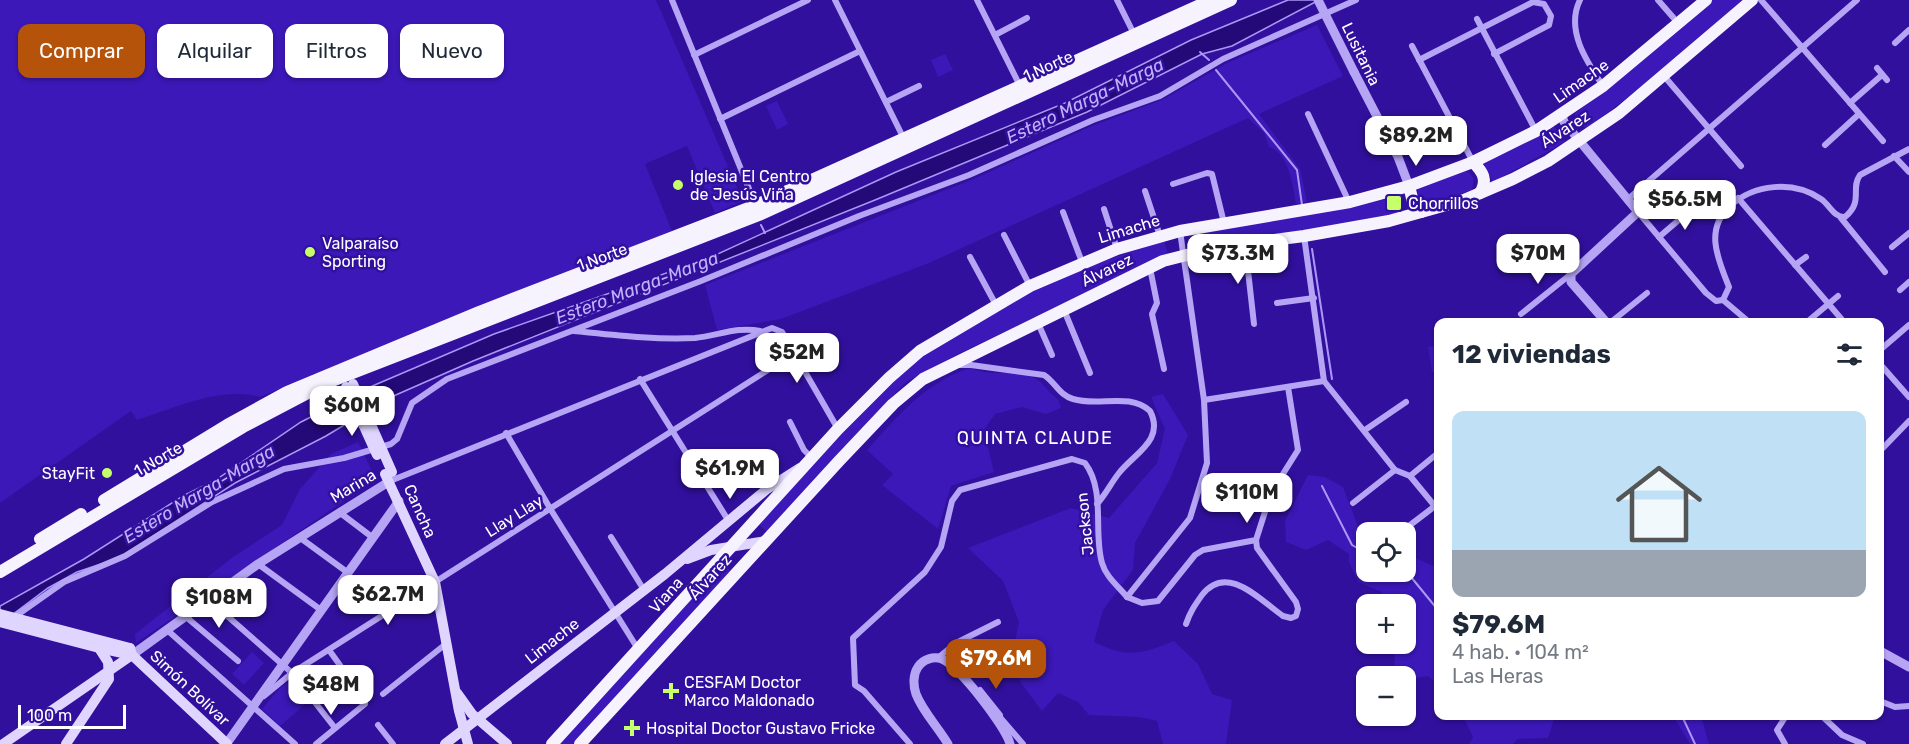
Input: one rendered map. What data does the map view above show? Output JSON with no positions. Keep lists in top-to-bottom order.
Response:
{
  "streets": {
    "main road": [
      "1 Norte",
      "Limache",
      "Álvarez",
      "Marina",
      "Cancha",
      "Viana",
      "Simón Bolívar"
    ],
    "street": ["Lusitania", "Llay Llay", "Jackson"]
  },
  "crossings": [
    ["Lusitania", "Limache"],
    ["1 Norte", "Cancha"],
    ["Limache", "Álvarez"],
    ["Limache", "Cancha"],
    ["Limache", "Viana"],
    ["Marina", "Cancha"],
    ["Marina", "Simón Bolívar"],
    ["Cancha", "Llay Llay"]
  ],
  "districts": ["QUINTA CLAUDE"],
  "water": ["Estero Marga-Marga"],
  "places": {
    "other": ["Iglesia El Centro de Jesús Viña", "Valparaíso Sporting", "StayFit"],
    "transit": ["Chorrillos"],
    "health": ["CESFAM Doctor Marco Maldonado", "Hospital Doctor Gustavo Fricke"]
  },
  "scale_bar": "100 m",
  "page": {
    "chip": [
      "Comprar",
      "Alquilar",
      "Filtros",
      "Nuevo"
    ],
    "price": [
      "$89.2M",
      "$56.5M",
      "$73.3M",
      "$70M",
      "$52M",
      "$60M",
      "$61.9M",
      "$110M",
      "$62.7M",
      "$108M",
      "$79.6M",
      "$48M"
    ],
    "heading": "12 viviendas",
    "list": [
      {
        "name": "$79.6M",
        "note": "4 hab. · 104 m² · Las Heras"
      }
    ],
    "map_buttons": ["+", "−"],
    "scale": "100 m"
  }
}
